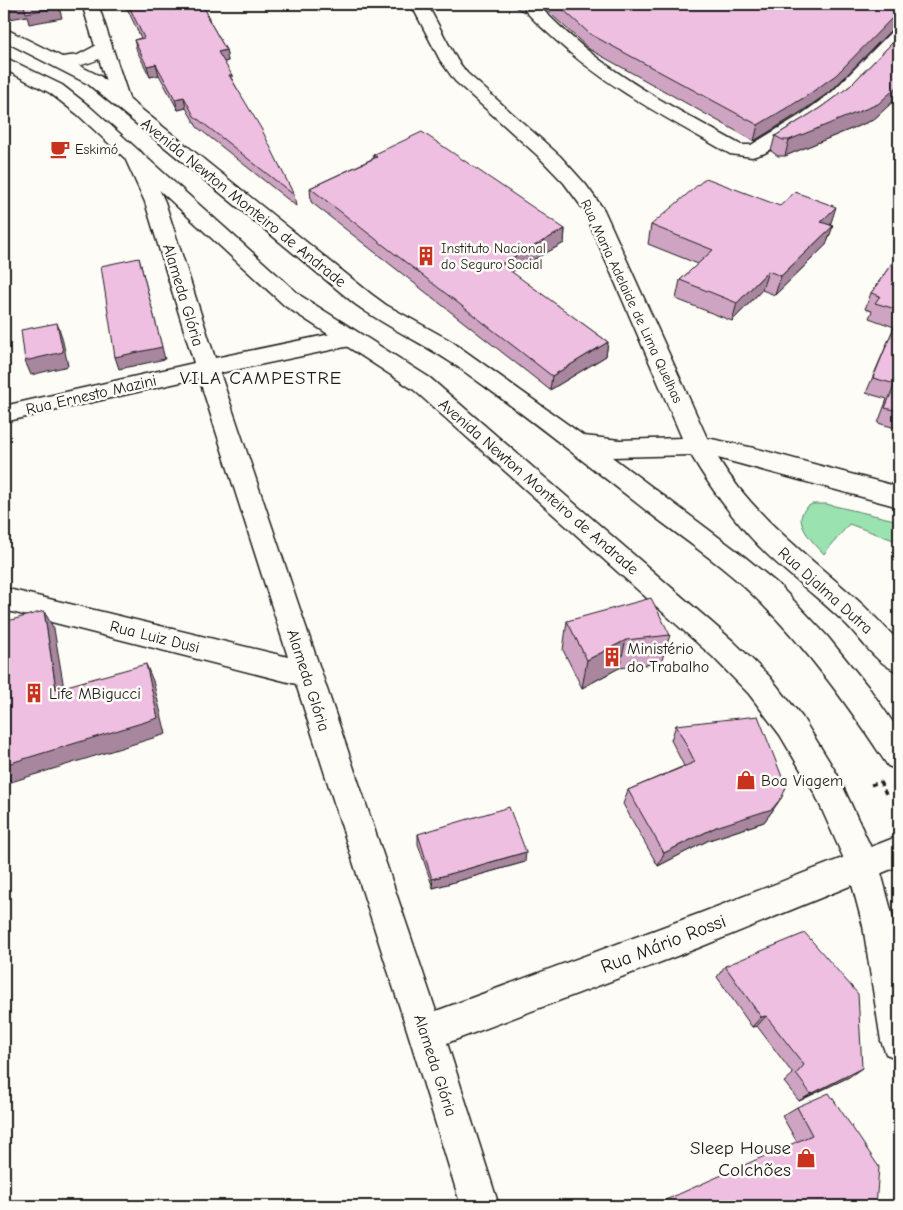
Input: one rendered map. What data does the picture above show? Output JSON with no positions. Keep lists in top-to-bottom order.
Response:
{
  "streets": {
    "street": [
      "Avenida Newton Monteiro de Andrade",
      "Alameda Glória",
      "Rua Maria Adelaide de Lima Quelhas",
      "Rua Ernesto Mazini",
      "Rua Djalma Dutra",
      "Rua Luiz Dusi",
      "Rua Mário Rossi"
    ]
  },
  "crossings": [
    ["Avenida Newton Monteiro de Andrade", "Alameda Glória"],
    ["Avenida Newton Monteiro de Andrade", "Rua Ernesto Mazini"],
    ["Avenida Newton Monteiro de Andrade", "Rua Mário Rossi"],
    ["Alameda Glória", "Rua Ernesto Mazini"],
    ["Alameda Glória", "Rua Luiz Dusi"],
    ["Alameda Glória", "Rua Mário Rossi"],
    ["Rua Maria Adelaide de Lima Quelhas", "Rua Djalma Dutra"]
  ],
  "districts": ["VILA CAMPESTRE"],
  "places": {
    "cafe": ["Eskimó"],
    "building": ["Instituto Nacional do Seguro Social", "Ministério do Trabalho", "Life MBigucci"],
    "shop": ["Boa Viagem", "Sleep House Colchões"]
  }
}
